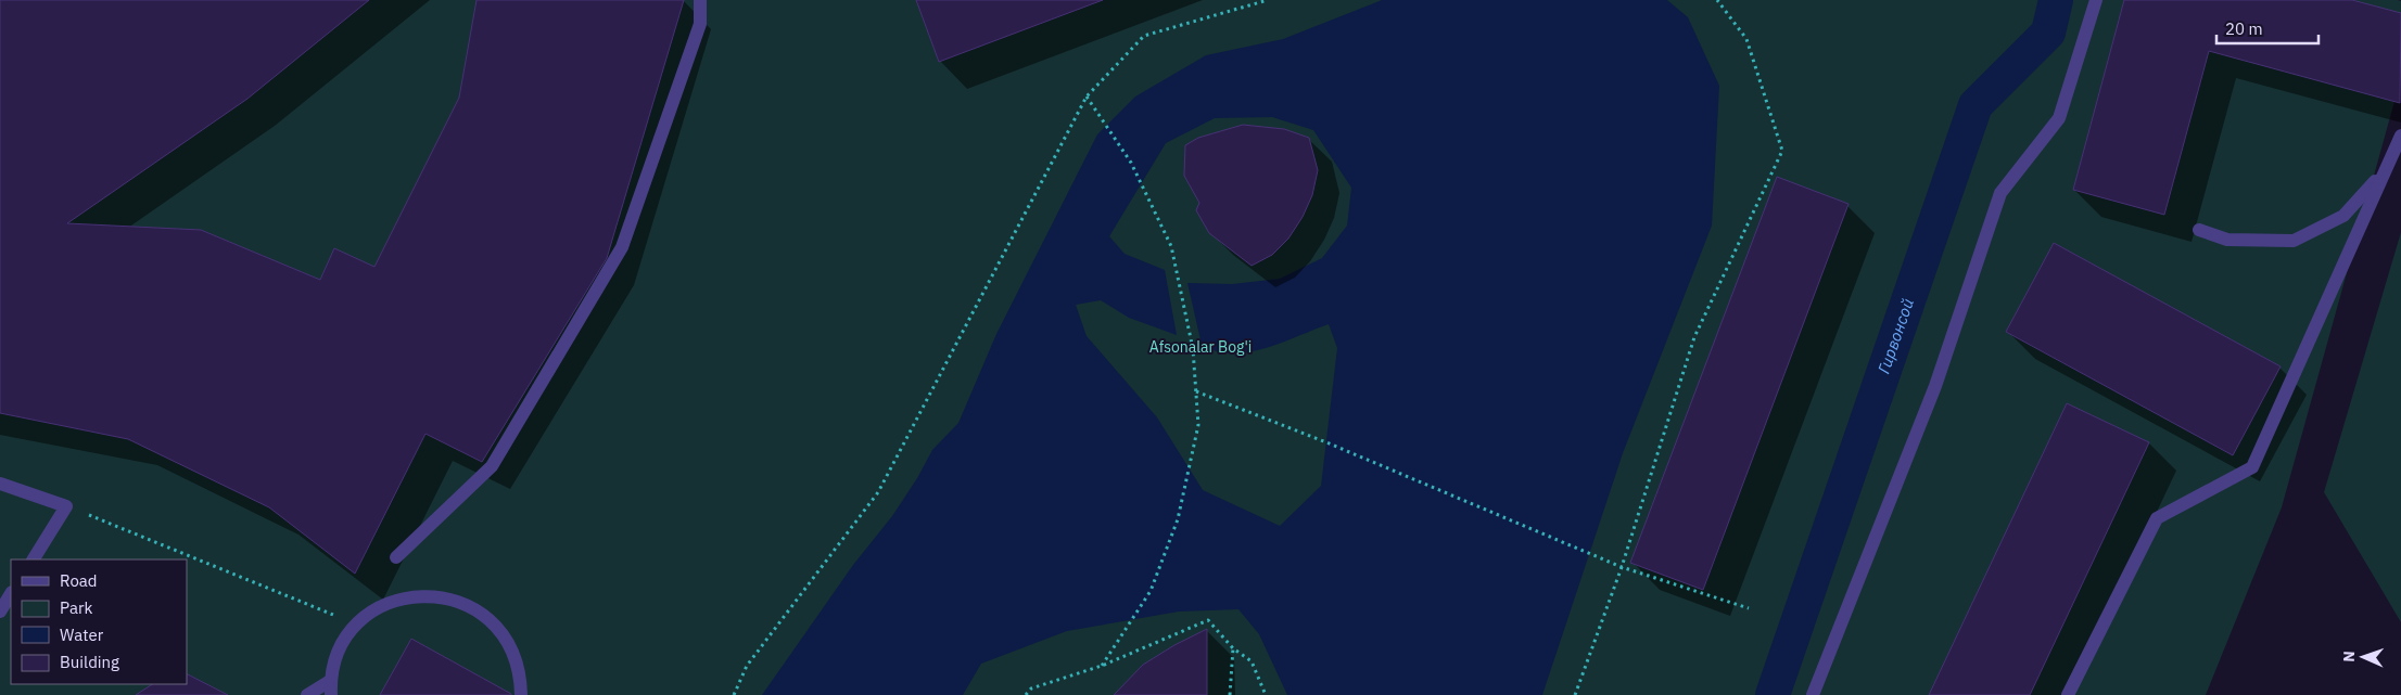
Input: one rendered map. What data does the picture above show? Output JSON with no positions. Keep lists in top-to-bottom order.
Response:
{
  "water": ["Гирвонсой"],
  "parks": ["Afsonalar Bog'i"],
  "legend": [
    "Road",
    "Park",
    "Water",
    "Building"
  ],
  "scale_bar": "20 m",
  "north": "left"
}
